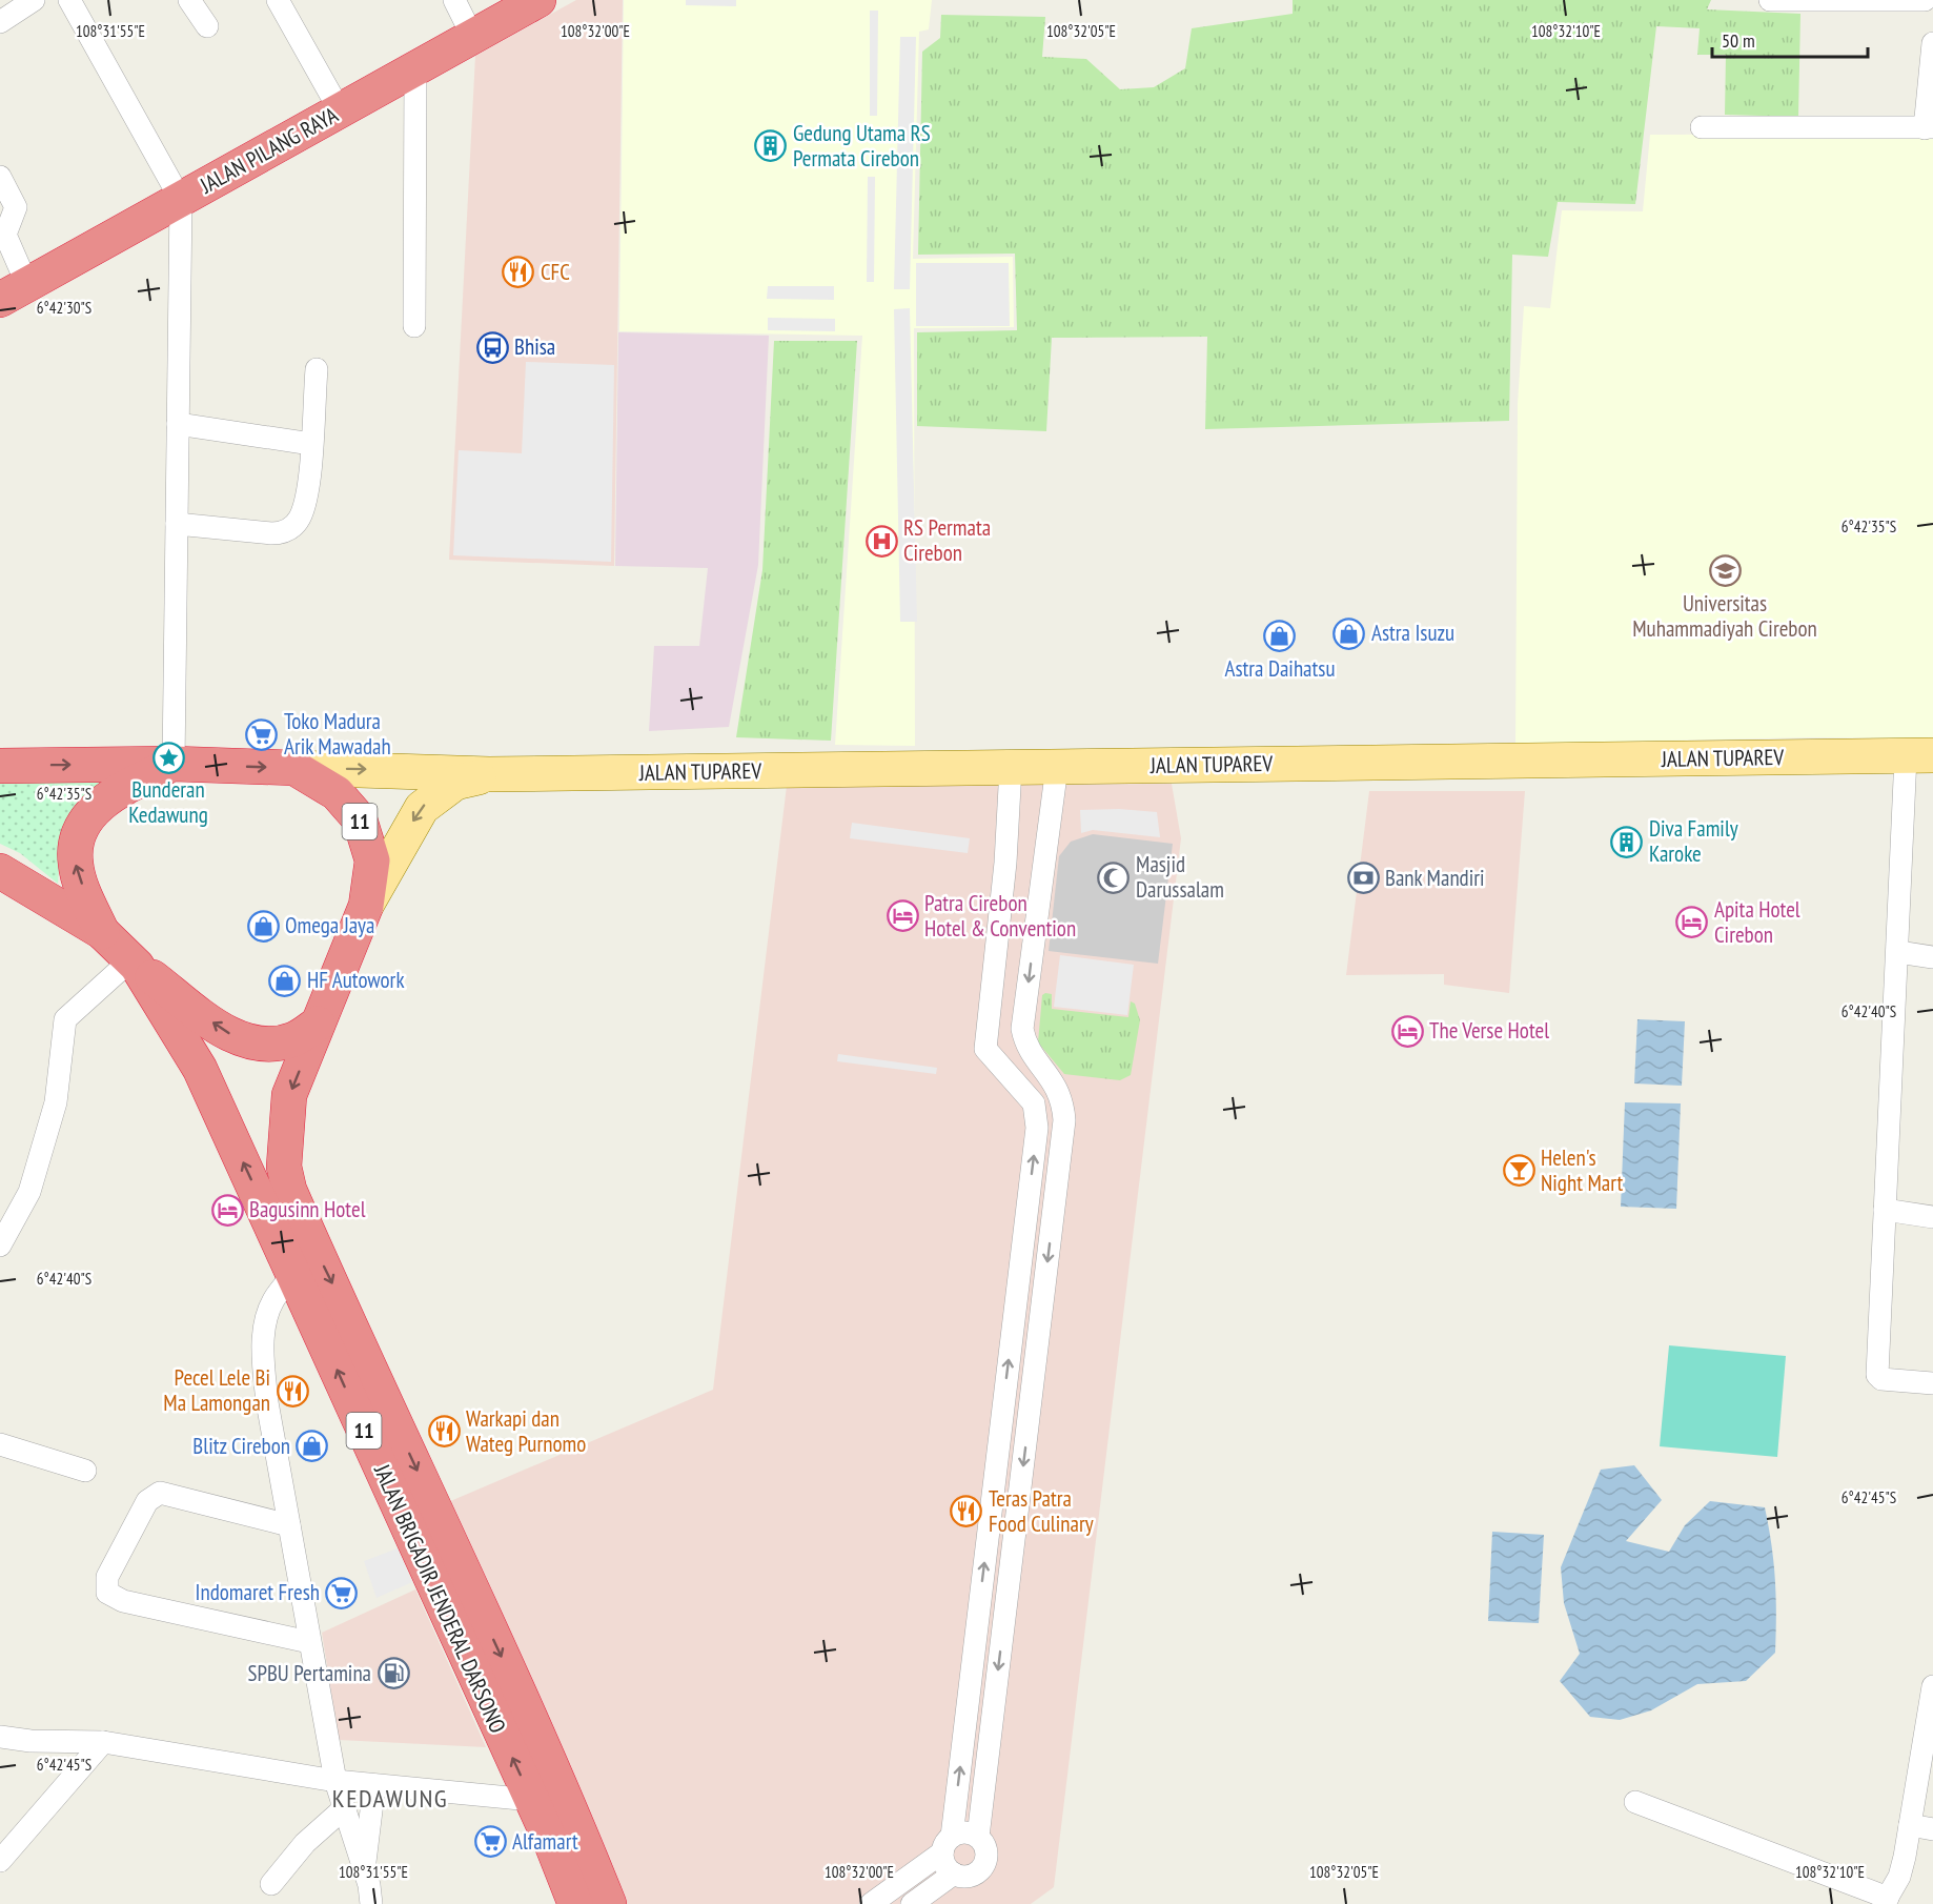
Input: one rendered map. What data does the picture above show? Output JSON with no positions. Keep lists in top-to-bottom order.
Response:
{
  "streets": {
    "highway": ["JALAN PILANG RAYA", "11", "JALAN BRIGADIR JENDERAL DARSONO"],
    "main road": ["JALAN TUPAREV"]
  },
  "crossings": [
    ["11", "JALAN BRIGADIR JENDERAL DARSONO"]
  ],
  "districts": ["KEDAWUNG"],
  "places": {
    "building": ["Gedung Utama RS Permata Cirebon", "Diva Family Karoke"],
    "restaurant": [
      "CFC",
      "Pecel Lele Bi Ma Lamongan",
      "Warkapi dan Wateg Purnomo",
      "Teras Patra Food Culinary"
    ],
    "bus stop": ["Bhisa"],
    "hospital": ["RS Permata Cirebon"],
    "school or university": ["Universitas Muhammadiyah Cirebon"],
    "shop": [
      "Astra Isuzu",
      "Astra Daihatsu",
      "Omega Jaya",
      "HF Autowork",
      "Blitz Cirebon"
    ],
    "supermarket": ["Toko Madura Arik Mawadah", "Indomaret Fresh", "Alfamart"],
    "place": ["Bunderan Kedawung"],
    "mosque": ["Masjid Darussalam"],
    "bank": ["Bank Mandiri"],
    "hotel": [
      "Patra Cirebon Hotel & Convention",
      "Apita Hotel Cirebon",
      "The Verse Hotel",
      "Bagusinn Hotel"
    ],
    "bar": ["Helen's Night Mart"],
    "fuel station": ["SPBU Pertamina"]
  },
  "scale_bar": "50 m",
  "coordinates": [
    "108°31'55\"E",
    "108°32'00\"E",
    "108°32'05\"E",
    "108°32'10\"E",
    "6°42'30\"S",
    "6°42'35\"S",
    "6°42'40\"S",
    "6°42'45\"S"
  ]
}
